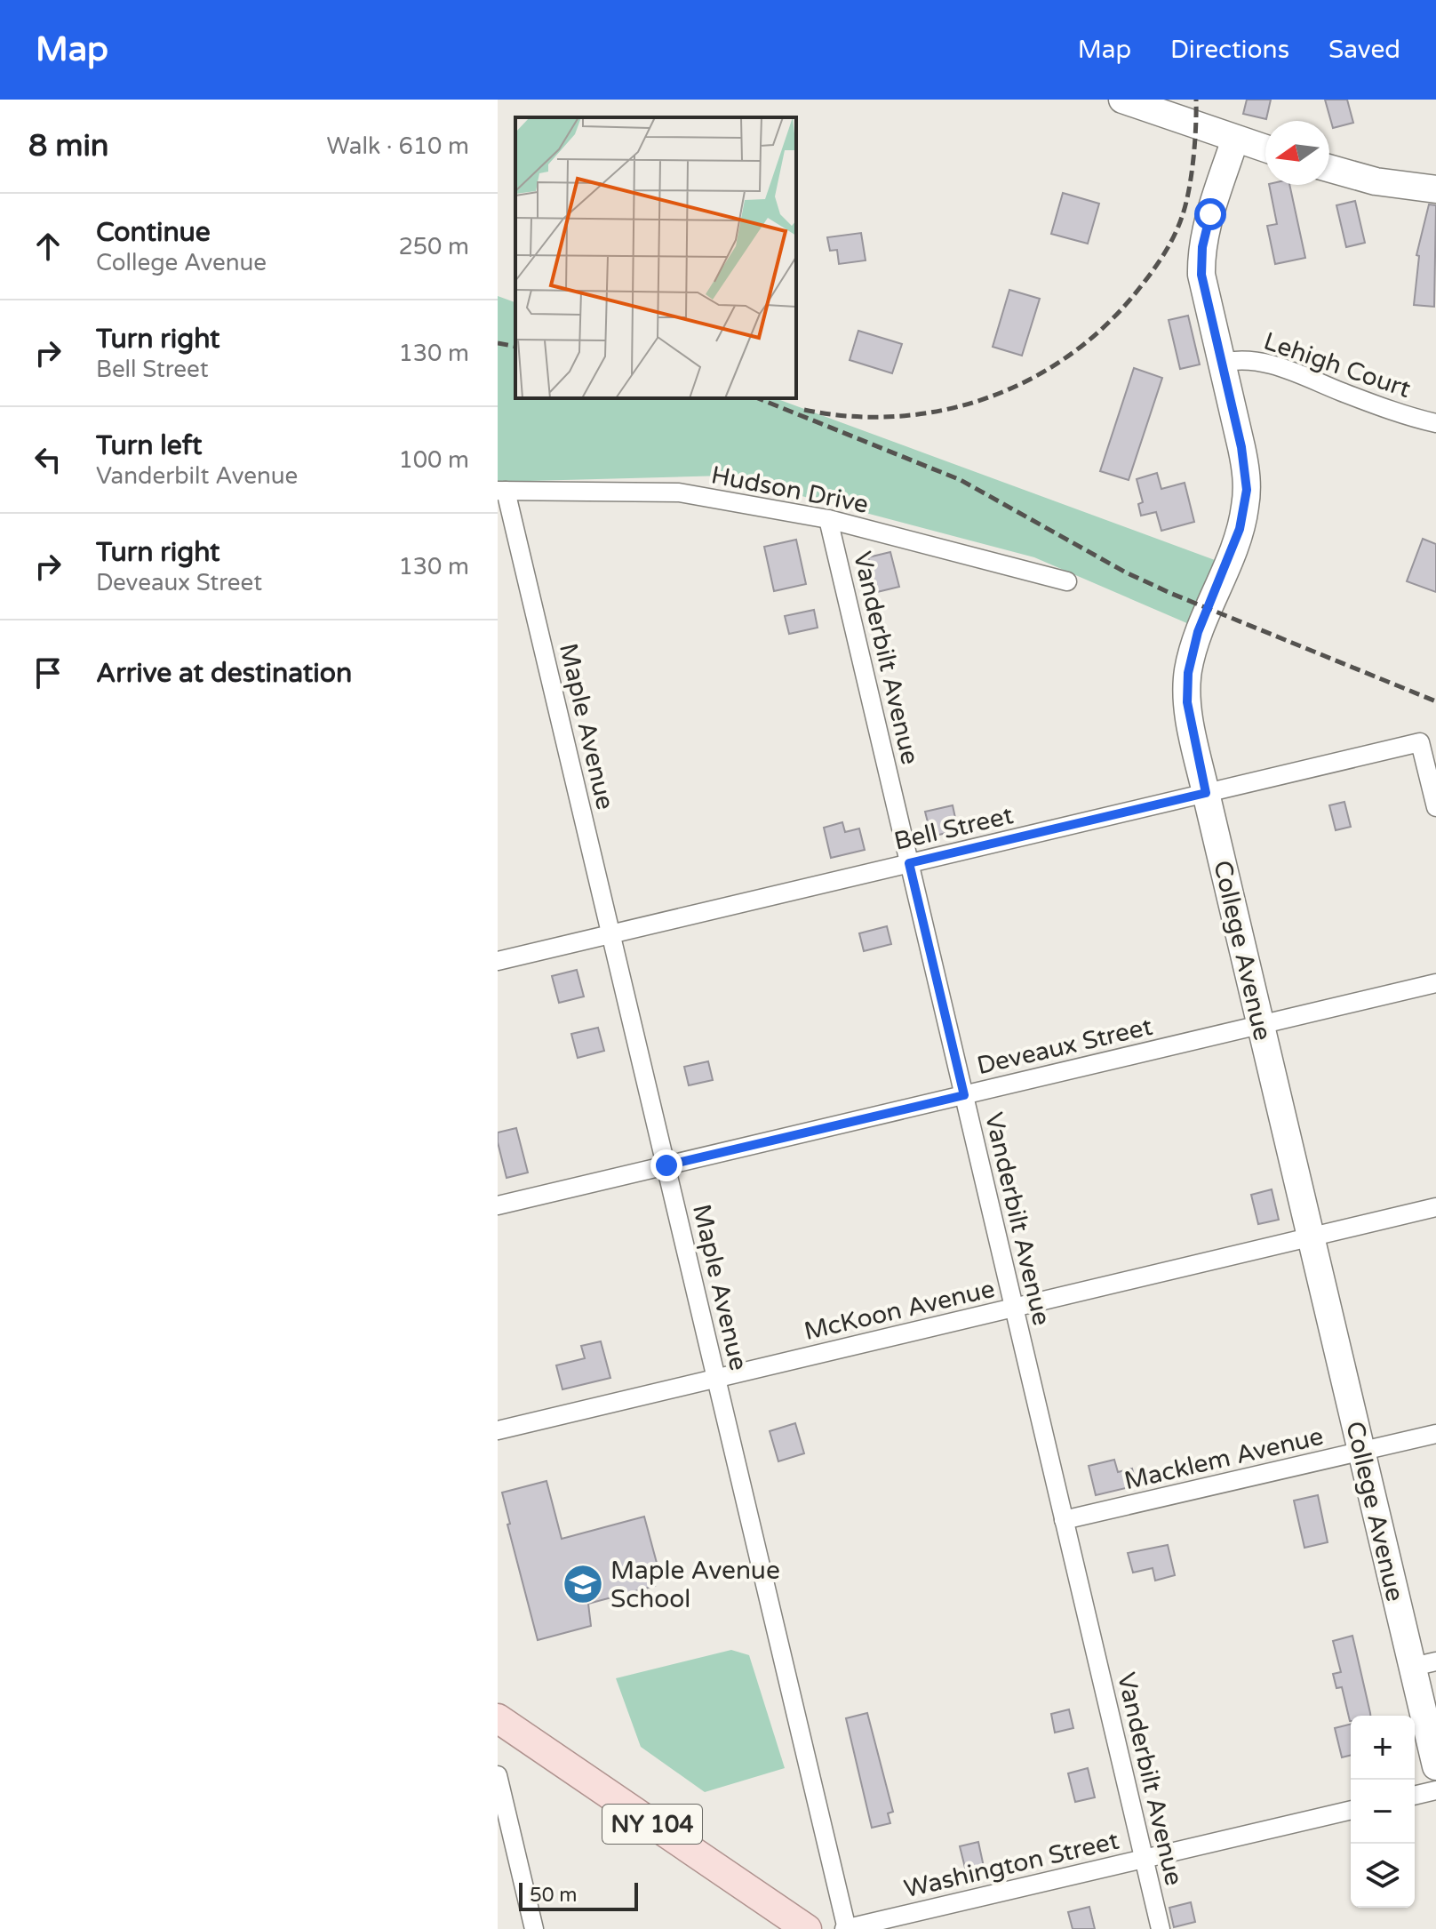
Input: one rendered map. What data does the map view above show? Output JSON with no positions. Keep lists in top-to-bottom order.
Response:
{
  "streets": {
    "main road": ["College Avenue", "NY 104"],
    "street": [
      "Lehigh Court",
      "Hudson Drive",
      "Vanderbilt Avenue",
      "Maple Avenue",
      "Bell Street",
      "Deveaux Street",
      "McKoon Avenue",
      "Macklem Avenue",
      "Washington Street"
    ]
  },
  "crossings": [
    ["Lehigh Court", "College Avenue"],
    ["Hudson Drive", "Vanderbilt Avenue"],
    ["Hudson Drive", "Maple Avenue"],
    ["Vanderbilt Avenue", "Bell Street"],
    ["Vanderbilt Avenue", "Deveaux Street"],
    ["Vanderbilt Avenue", "McKoon Avenue"],
    ["Vanderbilt Avenue", "Macklem Avenue"],
    ["Vanderbilt Avenue", "Washington Street"],
    ["Maple Avenue", "Bell Street"],
    ["Maple Avenue", "Deveaux Street"],
    ["Maple Avenue", "McKoon Avenue"],
    ["Maple Avenue", "Washington Street"],
    ["Bell Street", "College Avenue"],
    ["College Avenue", "Deveaux Street"],
    ["College Avenue", "McKoon Avenue"],
    ["College Avenue", "Macklem Avenue"]
  ],
  "places": {
    "school or university": ["Maple Avenue School"]
  },
  "scale_bar": "50 m",
  "north": "left",
  "page": {
    "header": "Map",
    "nav": ["Map", "Directions", "Saved"],
    "heading": ["8 min", "Walk · 610 m"],
    "list": [
      ["Continue", "College Avenue", "250 m"],
      ["Turn right", "Bell Street", "130 m"],
      ["Turn left", "Vanderbilt Avenue", "100 m"],
      ["Turn right", "Deveaux Street", "130 m"],
      "Arrive at destination"
    ],
    "map_buttons": ["+", "−"],
    "scale": "50 m"
  }
}
